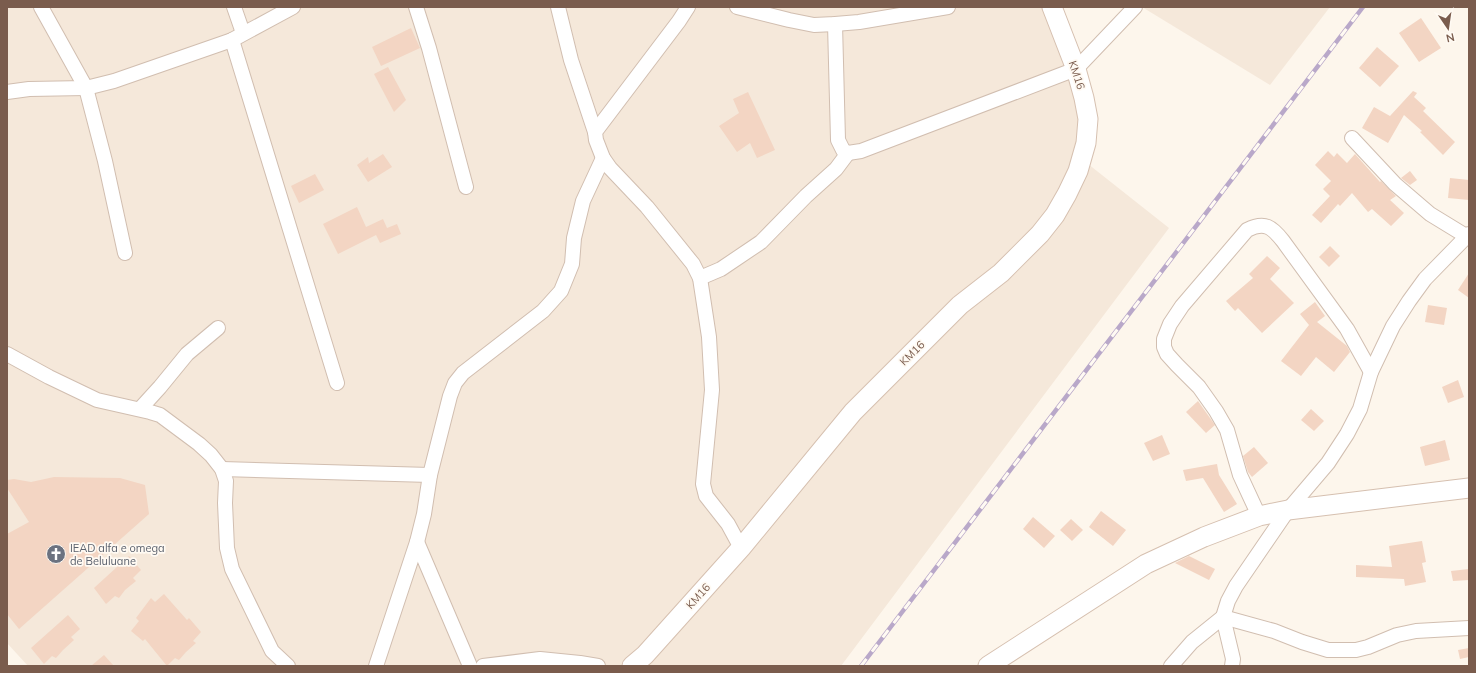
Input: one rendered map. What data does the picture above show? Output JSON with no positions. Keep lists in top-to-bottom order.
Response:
{
  "streets": {
    "street": ["KM16"]
  },
  "places": {
    "church": ["IEAD alfa e omega de Beluluane"]
  },
  "north": "bottom"
}
